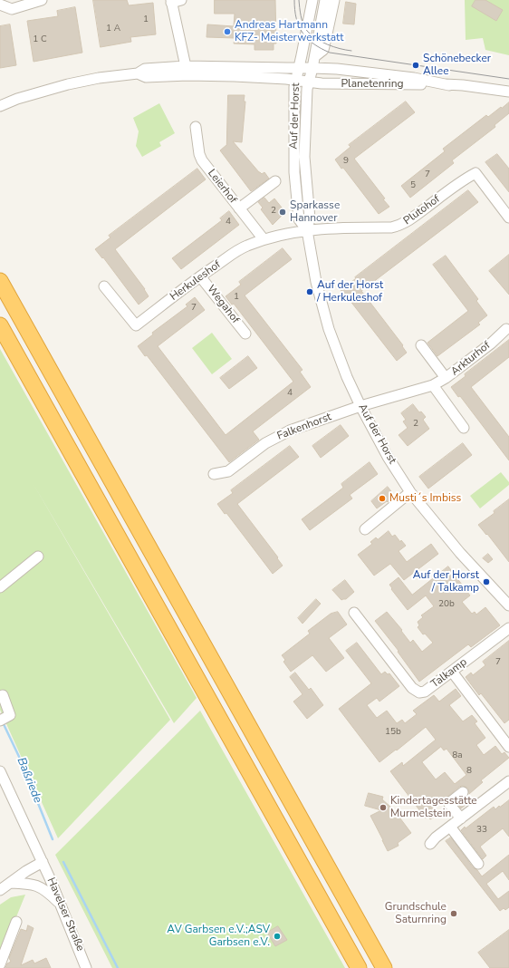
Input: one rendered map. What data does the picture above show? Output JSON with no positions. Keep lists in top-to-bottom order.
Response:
{
  "streets": {
    "street": [
      "Planetenring",
      "Auf der Horst",
      "Leierhof",
      "Plutohof",
      "Herkuleshof",
      "Wegahof",
      "Arkturhof",
      "Falkenhorst",
      "Talkamp",
      "Havelser Straße"
    ]
  },
  "crossings": [
    ["Planetenring", "Auf der Horst"],
    ["Auf der Horst", "Plutohof"],
    ["Auf der Horst", "Herkuleshof"],
    ["Auf der Horst", "Arkturhof"],
    ["Auf der Horst", "Falkenhorst"],
    ["Leierhof", "Herkuleshof"],
    ["Plutohof", "Herkuleshof"],
    ["Herkuleshof", "Wegahof"],
    ["Arkturhof", "Falkenhorst"]
  ],
  "water": ["Baßriede"],
  "places": [
    "Andreas Hartmann KFZ- Meisterwerkstatt",
    "Schönebecker Allee",
    "Sparkasse Hannover",
    "Auf der Horst / Herkuleshof",
    "Musti´s Imbiss",
    "Auf der Horst / Talkamp",
    "Kindertagesstätte Murmelstein",
    "Grundschule Saturnring",
    "AV Garbsen e.V.;ASV Garbsen e.V."
  ],
  "house_numbers": [
    "1",
    "1 A",
    "1 C",
    "9",
    "7",
    "5",
    "2",
    "4",
    "1",
    "7",
    "4",
    "2",
    "20b",
    "7",
    "15b",
    "8a",
    "8",
    "33"
  ]
}
